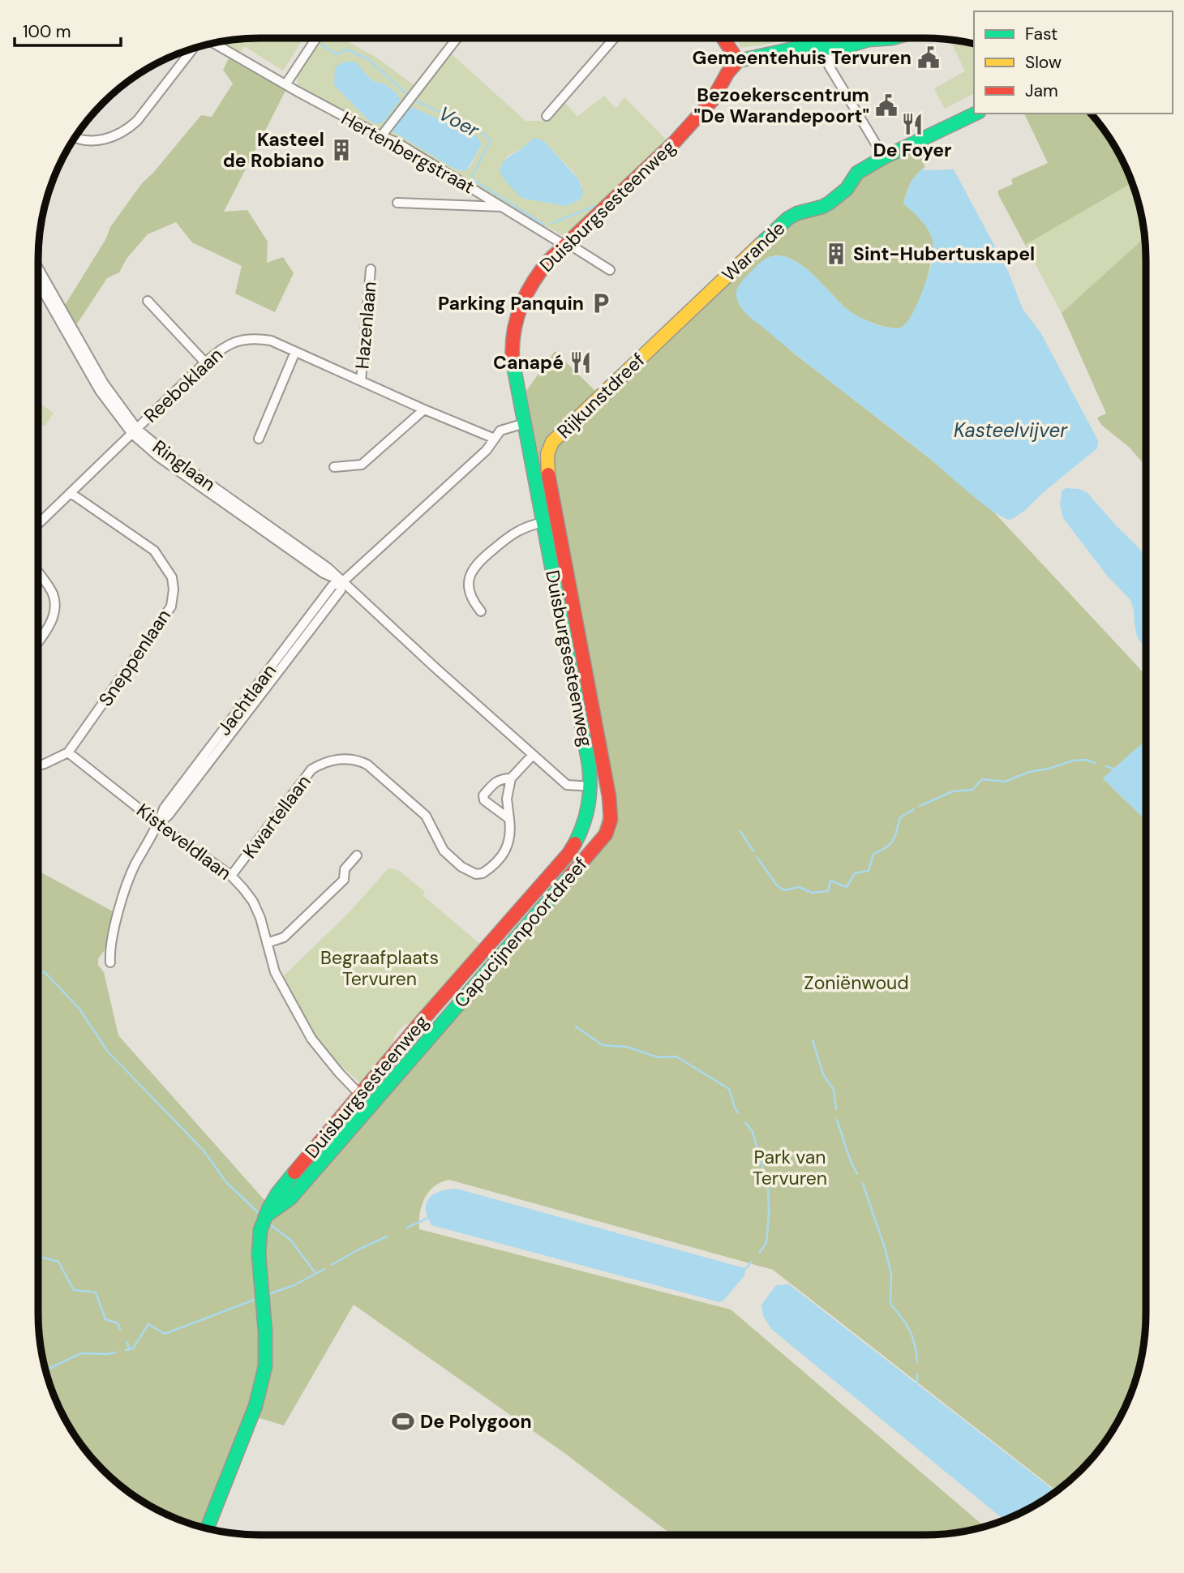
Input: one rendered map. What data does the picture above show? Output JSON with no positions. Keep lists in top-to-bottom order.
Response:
{
  "streets": {
    "street": [
      "Hertenbergstraat",
      "Duisburgsesteenweg",
      "Warande",
      "Hazenlaan",
      "Reeboklaan",
      "Rijkunstdreef",
      "Ringlaan",
      "Sneppenlaan",
      "Jachtlaan",
      "Kwartellaan",
      "Kisteveldlaan",
      "Capucijnenpoortdreef"
    ]
  },
  "crossings": [
    ["Hertenbergstraat", "Duisburgsesteenweg"],
    ["Duisburgsesteenweg", "Ringlaan"],
    ["Duisburgsesteenweg", "Jachtlaan"],
    ["Duisburgsesteenweg", "Kisteveldlaan"],
    ["Duisburgsesteenweg", "Capucijnenpoortdreef"],
    ["Warande", "Rijkunstdreef"],
    ["Hazenlaan", "Reeboklaan"],
    ["Reeboklaan", "Ringlaan"],
    ["Reeboklaan", "Sneppenlaan"],
    ["Reeboklaan", "Jachtlaan"],
    ["Rijkunstdreef", "Capucijnenpoortdreef"],
    ["Ringlaan", "Jachtlaan"],
    ["Sneppenlaan", "Kisteveldlaan"],
    ["Jachtlaan", "Kisteveldlaan"],
    ["Kwartellaan", "Kisteveldlaan"]
  ],
  "water": ["Voer", "Kasteelvijver"],
  "parks": ["Begraafplaats Tervuren", "Zoniënwoud", "Park van Tervuren"],
  "places": {
    "public building": ["Gemeentehuis Tervuren", "Bezoekerscentrum \"De Warandepoort\""],
    "restaurant": ["De Foyer", "Canapé"],
    "building": ["Kasteel de Robiano", "Sint-Hubertuskapel"],
    "parking": ["Parking Panquin"],
    "sports": ["De Polygoon"]
  },
  "legend": ["Fast", "Slow", "Jam"],
  "scale_bar": "100 m"
}
